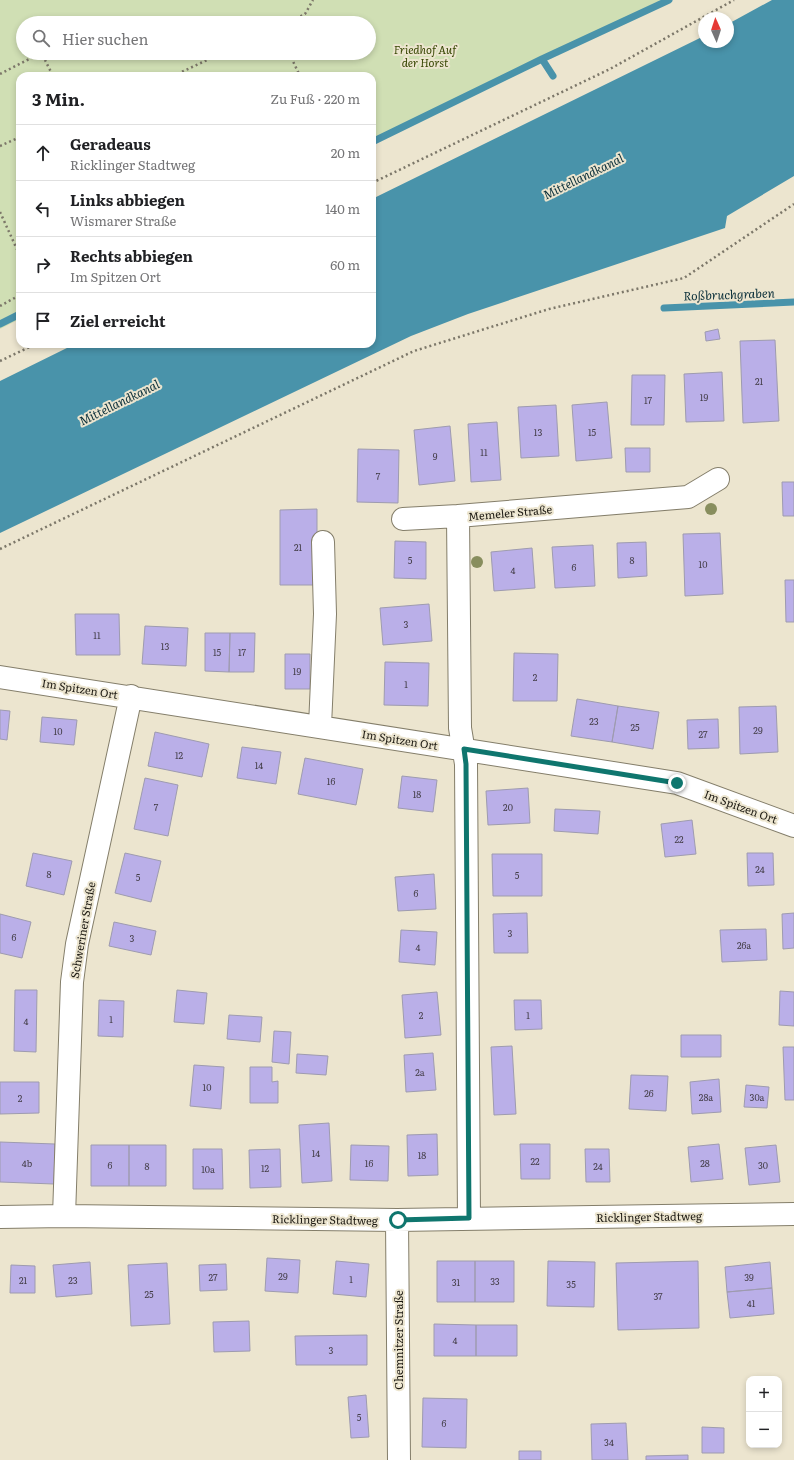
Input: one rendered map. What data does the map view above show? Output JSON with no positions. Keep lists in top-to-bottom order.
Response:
{
  "streets": {
    "street": [
      "Memeler Straße",
      "Im Spitzen Ort",
      "Schweriner Straße",
      "Ricklinger Stadtweg",
      "Chemnitzer Straße"
    ]
  },
  "crossings": [
    ["Memeler Straße", "Im Spitzen Ort"],
    ["Memeler Straße", "Ricklinger Stadtweg"],
    ["Im Spitzen Ort", "Schweriner Straße"],
    ["Schweriner Straße", "Ricklinger Stadtweg"],
    ["Ricklinger Stadtweg", "Chemnitzer Straße"]
  ],
  "water": ["Mittellandkanal", "Roßbruchgraben"],
  "parks": ["Friedhof Auf der Horst"],
  "house_numbers": [
    "21",
    "19",
    "17",
    "13",
    "15",
    "11",
    "9",
    "7",
    "21",
    "5",
    "8",
    "10",
    "6",
    "4",
    "3",
    "11",
    "13",
    "15",
    "17",
    "19",
    "2",
    "1",
    "23",
    "25",
    "29",
    "10",
    "27",
    "12",
    "14",
    "16",
    "18",
    "7",
    "20",
    "22",
    "24",
    "8",
    "5",
    "5",
    "6",
    "3",
    "6",
    "3",
    "26a",
    "4",
    "2",
    "1",
    "1",
    "4",
    "2a",
    "10",
    "26",
    "28a",
    "30a",
    "2",
    "14",
    "18",
    "22",
    "4b",
    "16",
    "28",
    "6",
    "30",
    "8",
    "24",
    "12",
    "10a",
    "29",
    "27",
    "39",
    "1",
    "21",
    "23",
    "33",
    "31",
    "35",
    "25",
    "37",
    "41",
    "4",
    "3",
    "5",
    "6",
    "34"
  ],
  "north": "top",
  "page": {
    "search": "Hier suchen",
    "heading": ["3 Min.", "Zu Fuß · 220 m"],
    "list": [
      ["Geradeaus", "Ricklinger Stadtweg", "20 m"],
      ["Links abbiegen", "Wismarer Straße", "140 m"],
      ["Rechts abbiegen", "Im Spitzen Ort", "60 m"],
      "Ziel erreicht"
    ],
    "map_buttons": ["+", "−"]
  }
}
